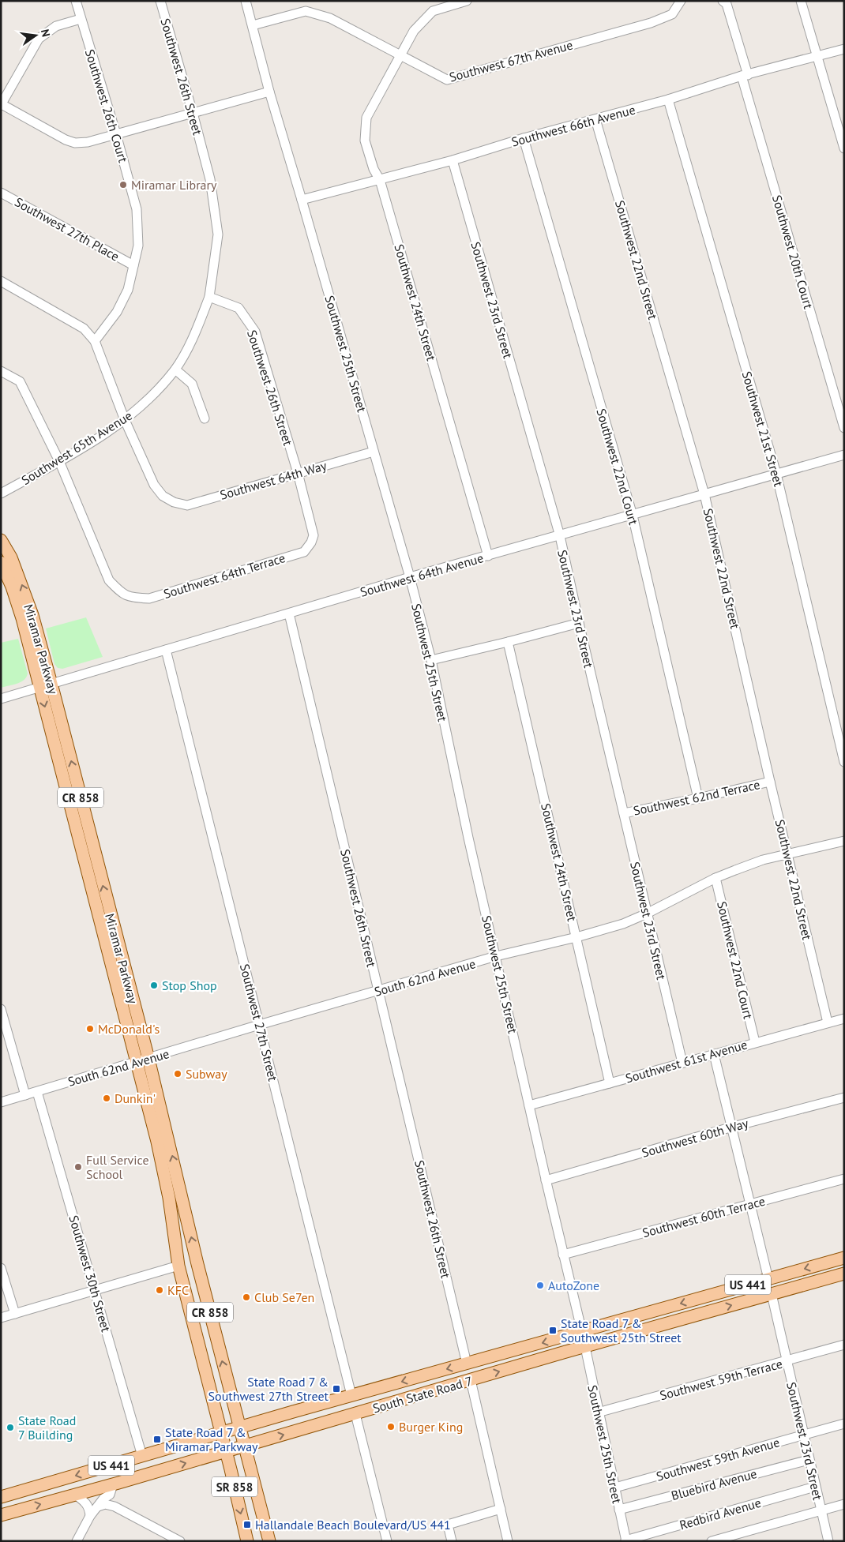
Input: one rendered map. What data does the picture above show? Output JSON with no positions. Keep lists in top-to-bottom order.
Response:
{
  "streets": {
    "main road": [
      "Miramar Parkway",
      "CR 858",
      "US 441",
      "South State Road 7",
      "SR 858"
    ],
    "street": [
      "Southwest 67th Avenue",
      "Southwest 26th Street",
      "Southwest 26th Court",
      "Southwest 66th Avenue",
      "Southwest 27th Place",
      "Southwest 20th Court",
      "Southwest 22nd Street",
      "Southwest 23rd Street",
      "Southwest 24th Street",
      "Southwest 25th Street",
      "Southwest 21st Street",
      "Southwest 65th Avenue",
      "Southwest 22nd Court",
      "Southwest 64th Way",
      "Southwest 64th Avenue",
      "Southwest 64th Terrace",
      "Southwest 62nd Terrace",
      "South 62nd Avenue",
      "Southwest 27th Street",
      "Southwest 61st Avenue",
      "Southwest 60th Way",
      "Southwest 60th Terrace",
      "Southwest 30th Street",
      "Southwest 59th Terrace",
      "Southwest 59th Avenue",
      "Bluebird Avenue",
      "Redbird Avenue"
    ]
  },
  "crossings": [
    ["Southwest 67th Avenue", "Southwest 24th Street"],
    ["Southwest 67th Avenue", "Southwest 25th Street"],
    ["Southwest 26th Street", "Southwest 65th Avenue"],
    ["Southwest 26th Street", "Southwest 64th Way"],
    ["Southwest 26th Street", "Southwest 64th Avenue"],
    ["Southwest 26th Street", "Southwest 64th Terrace"],
    ["Southwest 26th Street", "South 62nd Avenue"],
    ["Southwest 26th Street", "South State Road 7"],
    ["Southwest 26th Court", "Southwest 27th Place"],
    ["Southwest 66th Avenue", "Southwest 20th Court"],
    ["Southwest 66th Avenue", "Southwest 22nd Street"],
    ["Southwest 66th Avenue", "Southwest 23rd Street"],
    ["Southwest 66th Avenue", "Southwest 24th Street"],
    ["Southwest 66th Avenue", "Southwest 25th Street"],
    ["Southwest 66th Avenue", "Southwest 21st Street"],
    ["Southwest 66th Avenue", "Southwest 22nd Court"],
    ["Southwest 22nd Street", "Southwest 64th Avenue"],
    ["Southwest 22nd Street", "Southwest 62nd Terrace"],
    ["Southwest 22nd Street", "South 62nd Avenue"],
    ["Southwest 22nd Street", "Southwest 61st Avenue"],
    ["Southwest 23rd Street", "Southwest 64th Avenue"],
    ["Southwest 23rd Street", "Southwest 62nd Terrace"],
    ["Southwest 23rd Street", "South 62nd Avenue"],
    ["Southwest 23rd Street", "Southwest 61st Avenue"],
    ["Southwest 23rd Street", "Southwest 59th Terrace"],
    ["Southwest 23rd Street", "South State Road 7"],
    ["Southwest 23rd Street", "Southwest 59th Avenue"],
    ["Southwest 23rd Street", "Bluebird Avenue"],
    ["Southwest 23rd Street", "Redbird Avenue"],
    ["Southwest 24th Street", "Southwest 64th Avenue"],
    ["Southwest 24th Street", "South 62nd Avenue"],
    ["Southwest 24th Street", "Southwest 61st Avenue"],
    ["Southwest 25th Street", "Southwest 64th Way"],
    ["Southwest 25th Street", "Southwest 64th Avenue"],
    ["Southwest 25th Street", "South 62nd Avenue"],
    ["Southwest 25th Street", "Southwest 61st Avenue"],
    ["Southwest 25th Street", "Southwest 60th Way"],
    ["Southwest 25th Street", "Southwest 60th Terrace"],
    ["Southwest 25th Street", "Southwest 59th Terrace"],
    ["Southwest 25th Street", "South State Road 7"],
    ["Southwest 25th Street", "Southwest 59th Avenue"],
    ["Southwest 25th Street", "Bluebird Avenue"],
    ["Southwest 25th Street", "Redbird Avenue"],
    ["Southwest 21st Street", "Southwest 64th Avenue"],
    ["Southwest 65th Avenue", "Southwest 64th Way"],
    ["Southwest 65th Avenue", "Southwest 64th Terrace"],
    ["Southwest 22nd Court", "Southwest 64th Avenue"],
    ["Southwest 22nd Court", "Southwest 62nd Terrace"],
    ["Southwest 22nd Court", "South 62nd Avenue"],
    ["Southwest 22nd Court", "Southwest 61st Avenue"],
    ["Southwest 64th Avenue", "Miramar Parkway"],
    ["Southwest 64th Avenue", "Southwest 27th Street"],
    ["Miramar Parkway", "South 62nd Avenue"],
    ["Miramar Parkway", "South State Road 7"],
    ["Miramar Parkway", "SR 858"],
    ["South 62nd Avenue", "Southwest 27th Street"],
    ["South 62nd Avenue", "Southwest 30th Street"],
    ["Southwest 27th Street", "South State Road 7"],
    ["Southwest 30th Street", "South State Road 7"],
    ["South State Road 7", "SR 858"]
  ],
  "places": {
    "other": [
      "Miramar Library",
      "Stop Shop",
      "McDonald's",
      "Subway",
      "Dunkin'",
      "Full Service School",
      "AutoZone",
      "KFC",
      "Club Se7en",
      "Burger King",
      "State Road 7 Building"
    ],
    "transit": [
      "State Road 7 & Southwest 25th Street",
      "State Road 7 & Southwest 27th Street",
      "State Road 7 & Miramar Parkway",
      "Hallandale Beach Boulevard/US 441"
    ]
  },
  "north": "right"
}
